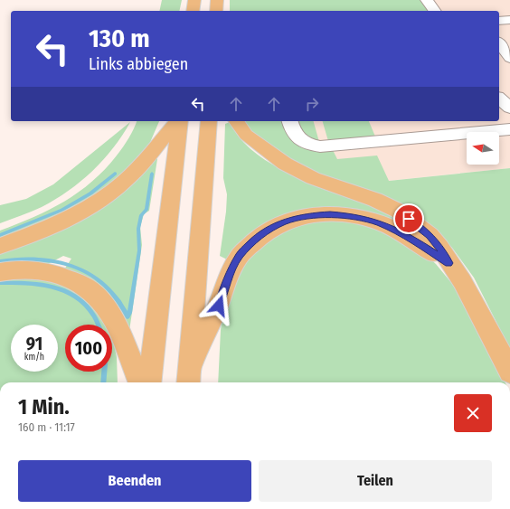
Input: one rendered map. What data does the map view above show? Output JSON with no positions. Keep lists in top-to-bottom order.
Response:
{
  "north": "left",
  "page": {
    "turn": ["130 m", "Links abbiegen"],
    "speed": "91 km/h",
    "limit": "100",
    "heading": ["1 Min.", "160 m · 11:17"],
    "buttons": ["Beenden", "Teilen"]
  }
}
